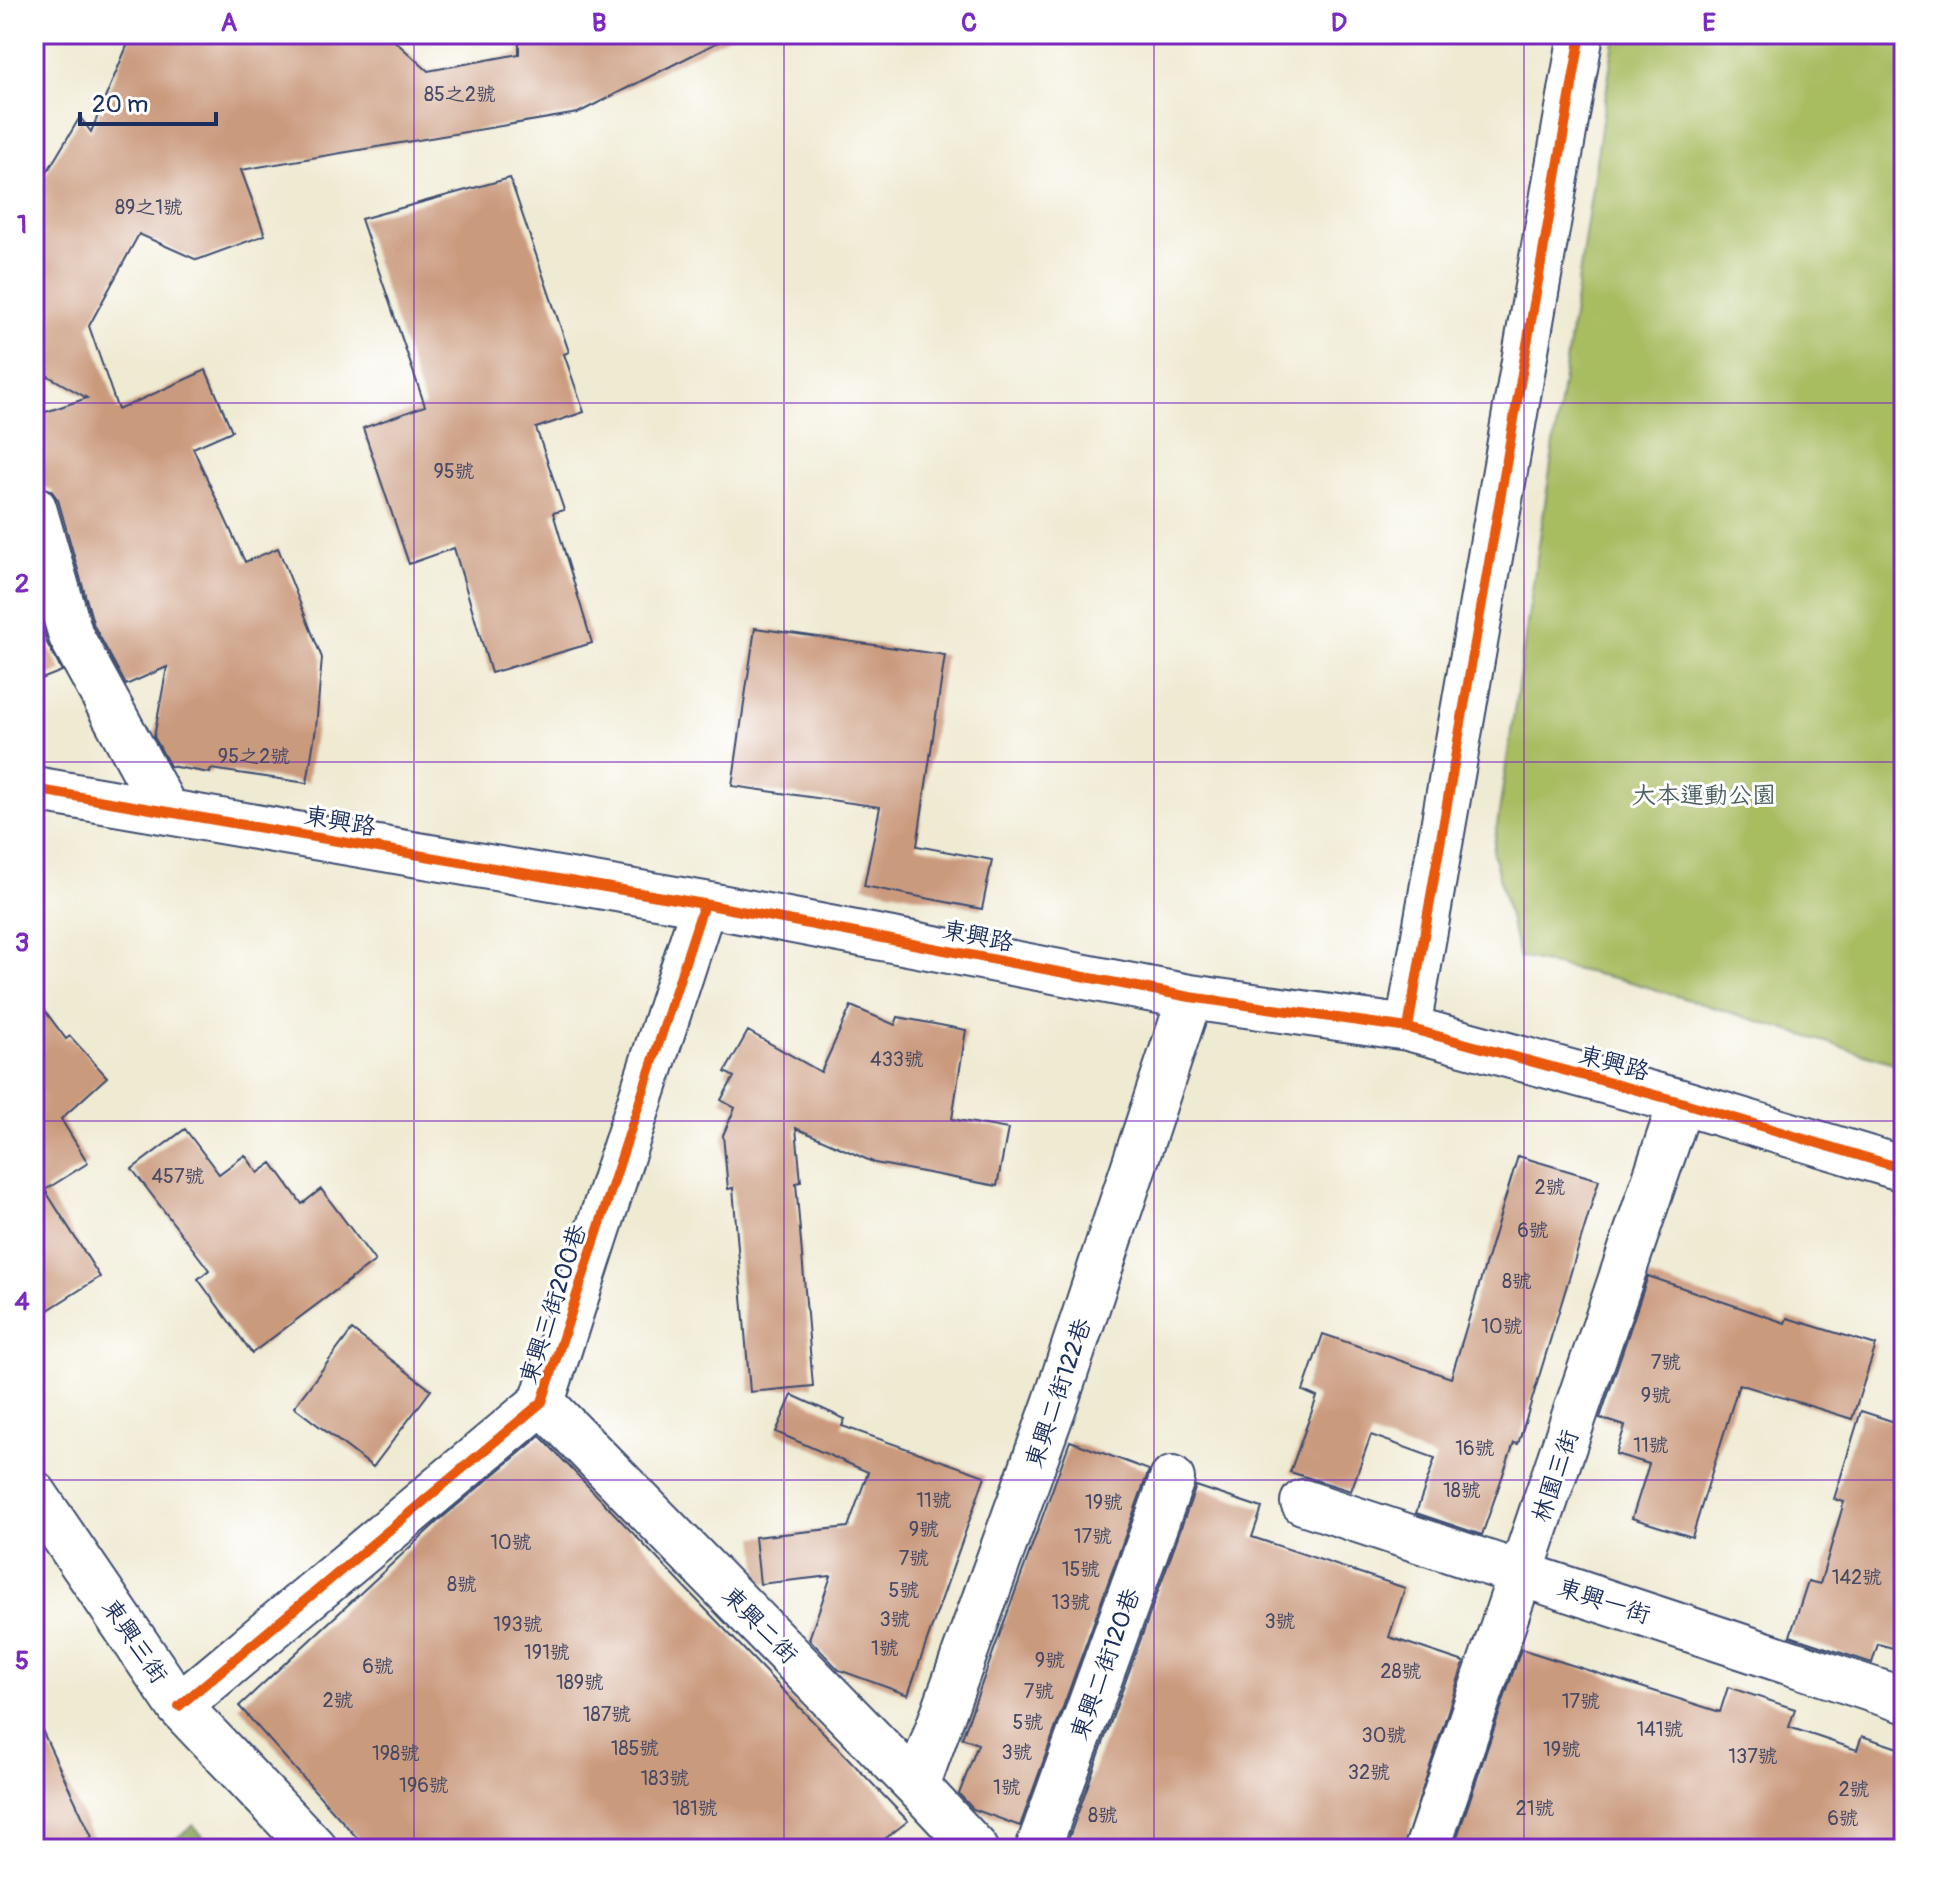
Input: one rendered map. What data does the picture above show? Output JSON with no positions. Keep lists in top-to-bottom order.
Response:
{
  "streets": {
    "street": [
      "東興路",
      "東興三街200巷",
      "東興二街122巷",
      "林園三街",
      "東興一街",
      "東興二街",
      "東興三街",
      "東興二街120巷"
    ]
  },
  "crossings": [
    ["東興路", "東興三街200巷"],
    ["東興路", "東興二街122巷"],
    ["東興路", "林園三街"],
    ["東興三街200巷", "東興二街"],
    ["東興三街200巷", "東興三街"],
    ["東興二街122巷", "東興二街"],
    ["林園三街", "東興一街"]
  ],
  "parks": ["大本運動公園"],
  "house_numbers": [
    "85之2號",
    "89之1號",
    "95號",
    "95之2號",
    "433號",
    "457號",
    "2號",
    "6號",
    "8號",
    "10號",
    "7號",
    "9號",
    "11號",
    "16號",
    "18號",
    "11號",
    "19號",
    "9號",
    "17號",
    "10號",
    "7號",
    "15號",
    "142號",
    "8號",
    "5號",
    "13號",
    "3號",
    "3號",
    "193號",
    "1號",
    "191號",
    "9號",
    "6號",
    "28號",
    "189號",
    "7號",
    "2號",
    "17號",
    "187號",
    "5號",
    "141號",
    "30號",
    "185號",
    "19號",
    "3號",
    "198號",
    "137號",
    "32號",
    "183號",
    "196號",
    "1號",
    "2號",
    "181號",
    "21號",
    "8號",
    "6號"
  ],
  "scale_bar": "20 m",
  "grid": {
    "columns": [
      "A",
      "B",
      "C",
      "D",
      "E"
    ],
    "rows": [
      "1",
      "2",
      "3",
      "4",
      "5"
    ]
  }
}
